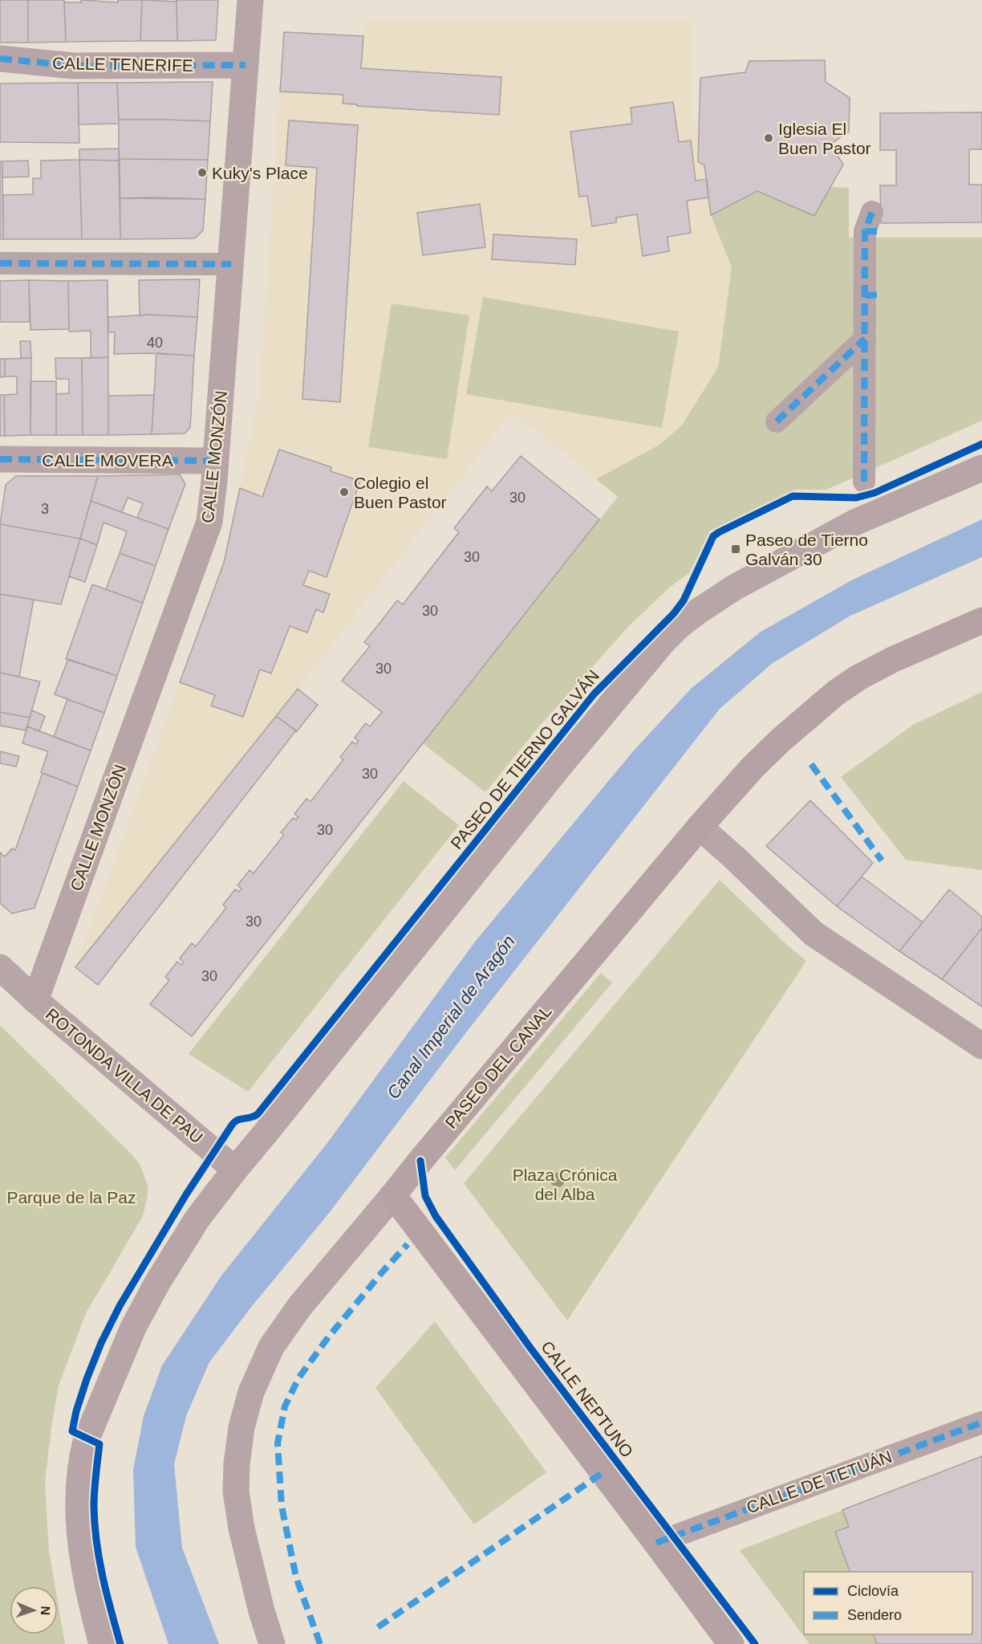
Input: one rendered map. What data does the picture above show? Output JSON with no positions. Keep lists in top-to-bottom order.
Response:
{
  "streets": {
    "main road": ["PASEO DEL CANAL", "CALLE NEPTUNO"],
    "street": [
      "CALLE TENERIFE",
      "CALLE MONZÓN",
      "CALLE MOVERA",
      "PASEO DE TIERNO GALVÁN",
      "ROTONDA VILLA DE PAU",
      "CALLE DE TETUÁN"
    ]
  },
  "crossings": [
    ["CALLE TENERIFE", "CALLE MONZÓN"],
    ["CALLE MONZÓN", "CALLE MOVERA"],
    ["CALLE MONZÓN", "ROTONDA VILLA DE PAU"],
    ["PASEO DE TIERNO GALVÁN", "ROTONDA VILLA DE PAU"],
    ["PASEO DEL CANAL", "CALLE NEPTUNO"],
    ["CALLE NEPTUNO", "CALLE DE TETUÁN"]
  ],
  "water": ["Canal Imperial de Aragón"],
  "parks": ["Plaza Crónica del Alba", "Parque de la Paz"],
  "places": {
    "other": ["Iglesia El Buen Pastor", "Kuky's Place", "Colegio el Buen Pastor"],
    "transit": ["Paseo de Tierno Galván 30"]
  },
  "house_numbers": [
    "40",
    "30",
    "3",
    "30",
    "30",
    "30",
    "30",
    "30",
    "30",
    "30"
  ],
  "legend": ["Ciclovía", "Sendero"],
  "north": "right"
}
